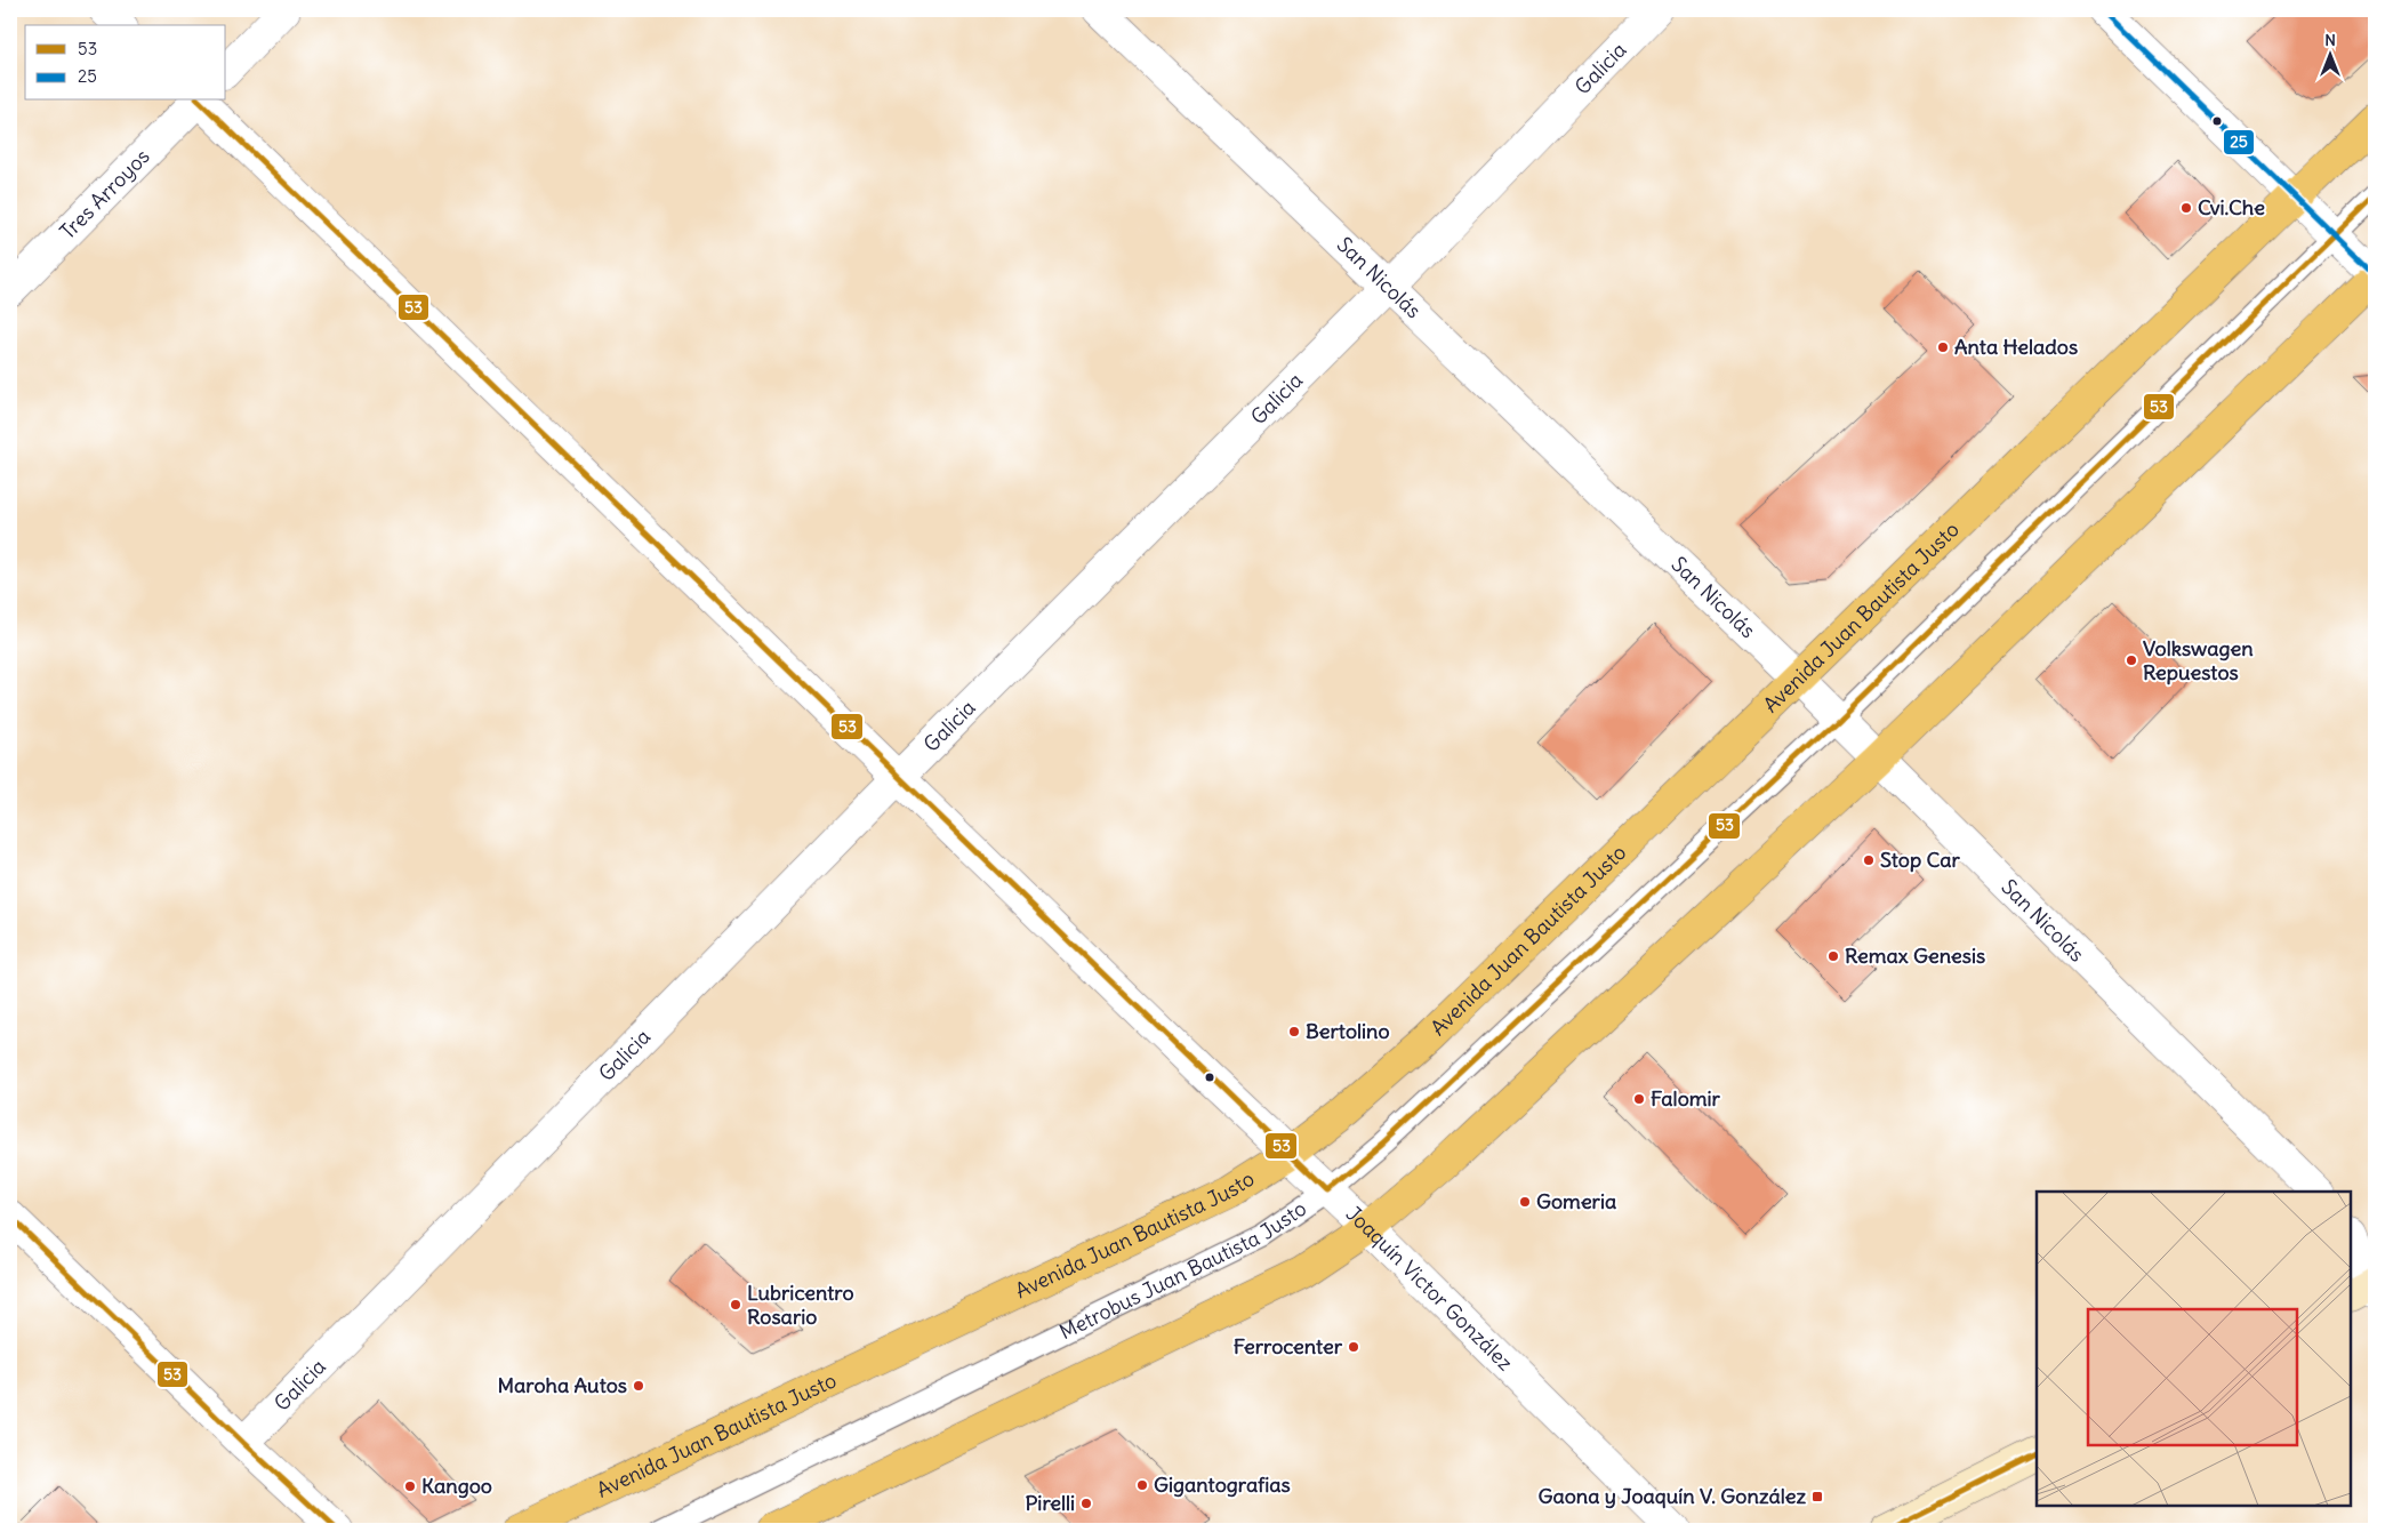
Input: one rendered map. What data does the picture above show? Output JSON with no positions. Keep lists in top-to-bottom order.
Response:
{
  "streets": {
    "main road": ["Avenida Juan Bautista Justo"],
    "street": [
      "Galicia",
      "Tres Arroyos",
      "San Nicolás",
      "Joaquín Victor González"
    ],
    "lane": ["Metrobus Juan Bautista Justo"]
  },
  "crossings": [
    ["Galicia", "San Nicolás"],
    ["Galicia", "Joaquín Victor González"],
    ["San Nicolás", "Avenida Juan Bautista Justo"],
    ["San Nicolás", "Metrobus Juan Bautista Justo"],
    ["Avenida Juan Bautista Justo", "Joaquín Victor González"],
    ["Metrobus Juan Bautista Justo", "Joaquín Victor González"]
  ],
  "places": {
    "other": [
      "Cvi.Che",
      "Anta Helados",
      "Volkswagen Repuestos",
      "Stop Car",
      "Remax Genesis",
      "Bertolino",
      "Falomir",
      "Gomeria",
      "Lubricentro Rosario",
      "Ferrocenter",
      "Maroha Autos",
      "Gigantografias",
      "Kangoo",
      "Pirelli"
    ],
    "transit": ["Gaona y Joaquín V. González"]
  },
  "lines": ["transit line 25", "transit line 53"],
  "legend": ["53", "25"],
  "north": "top"
}
